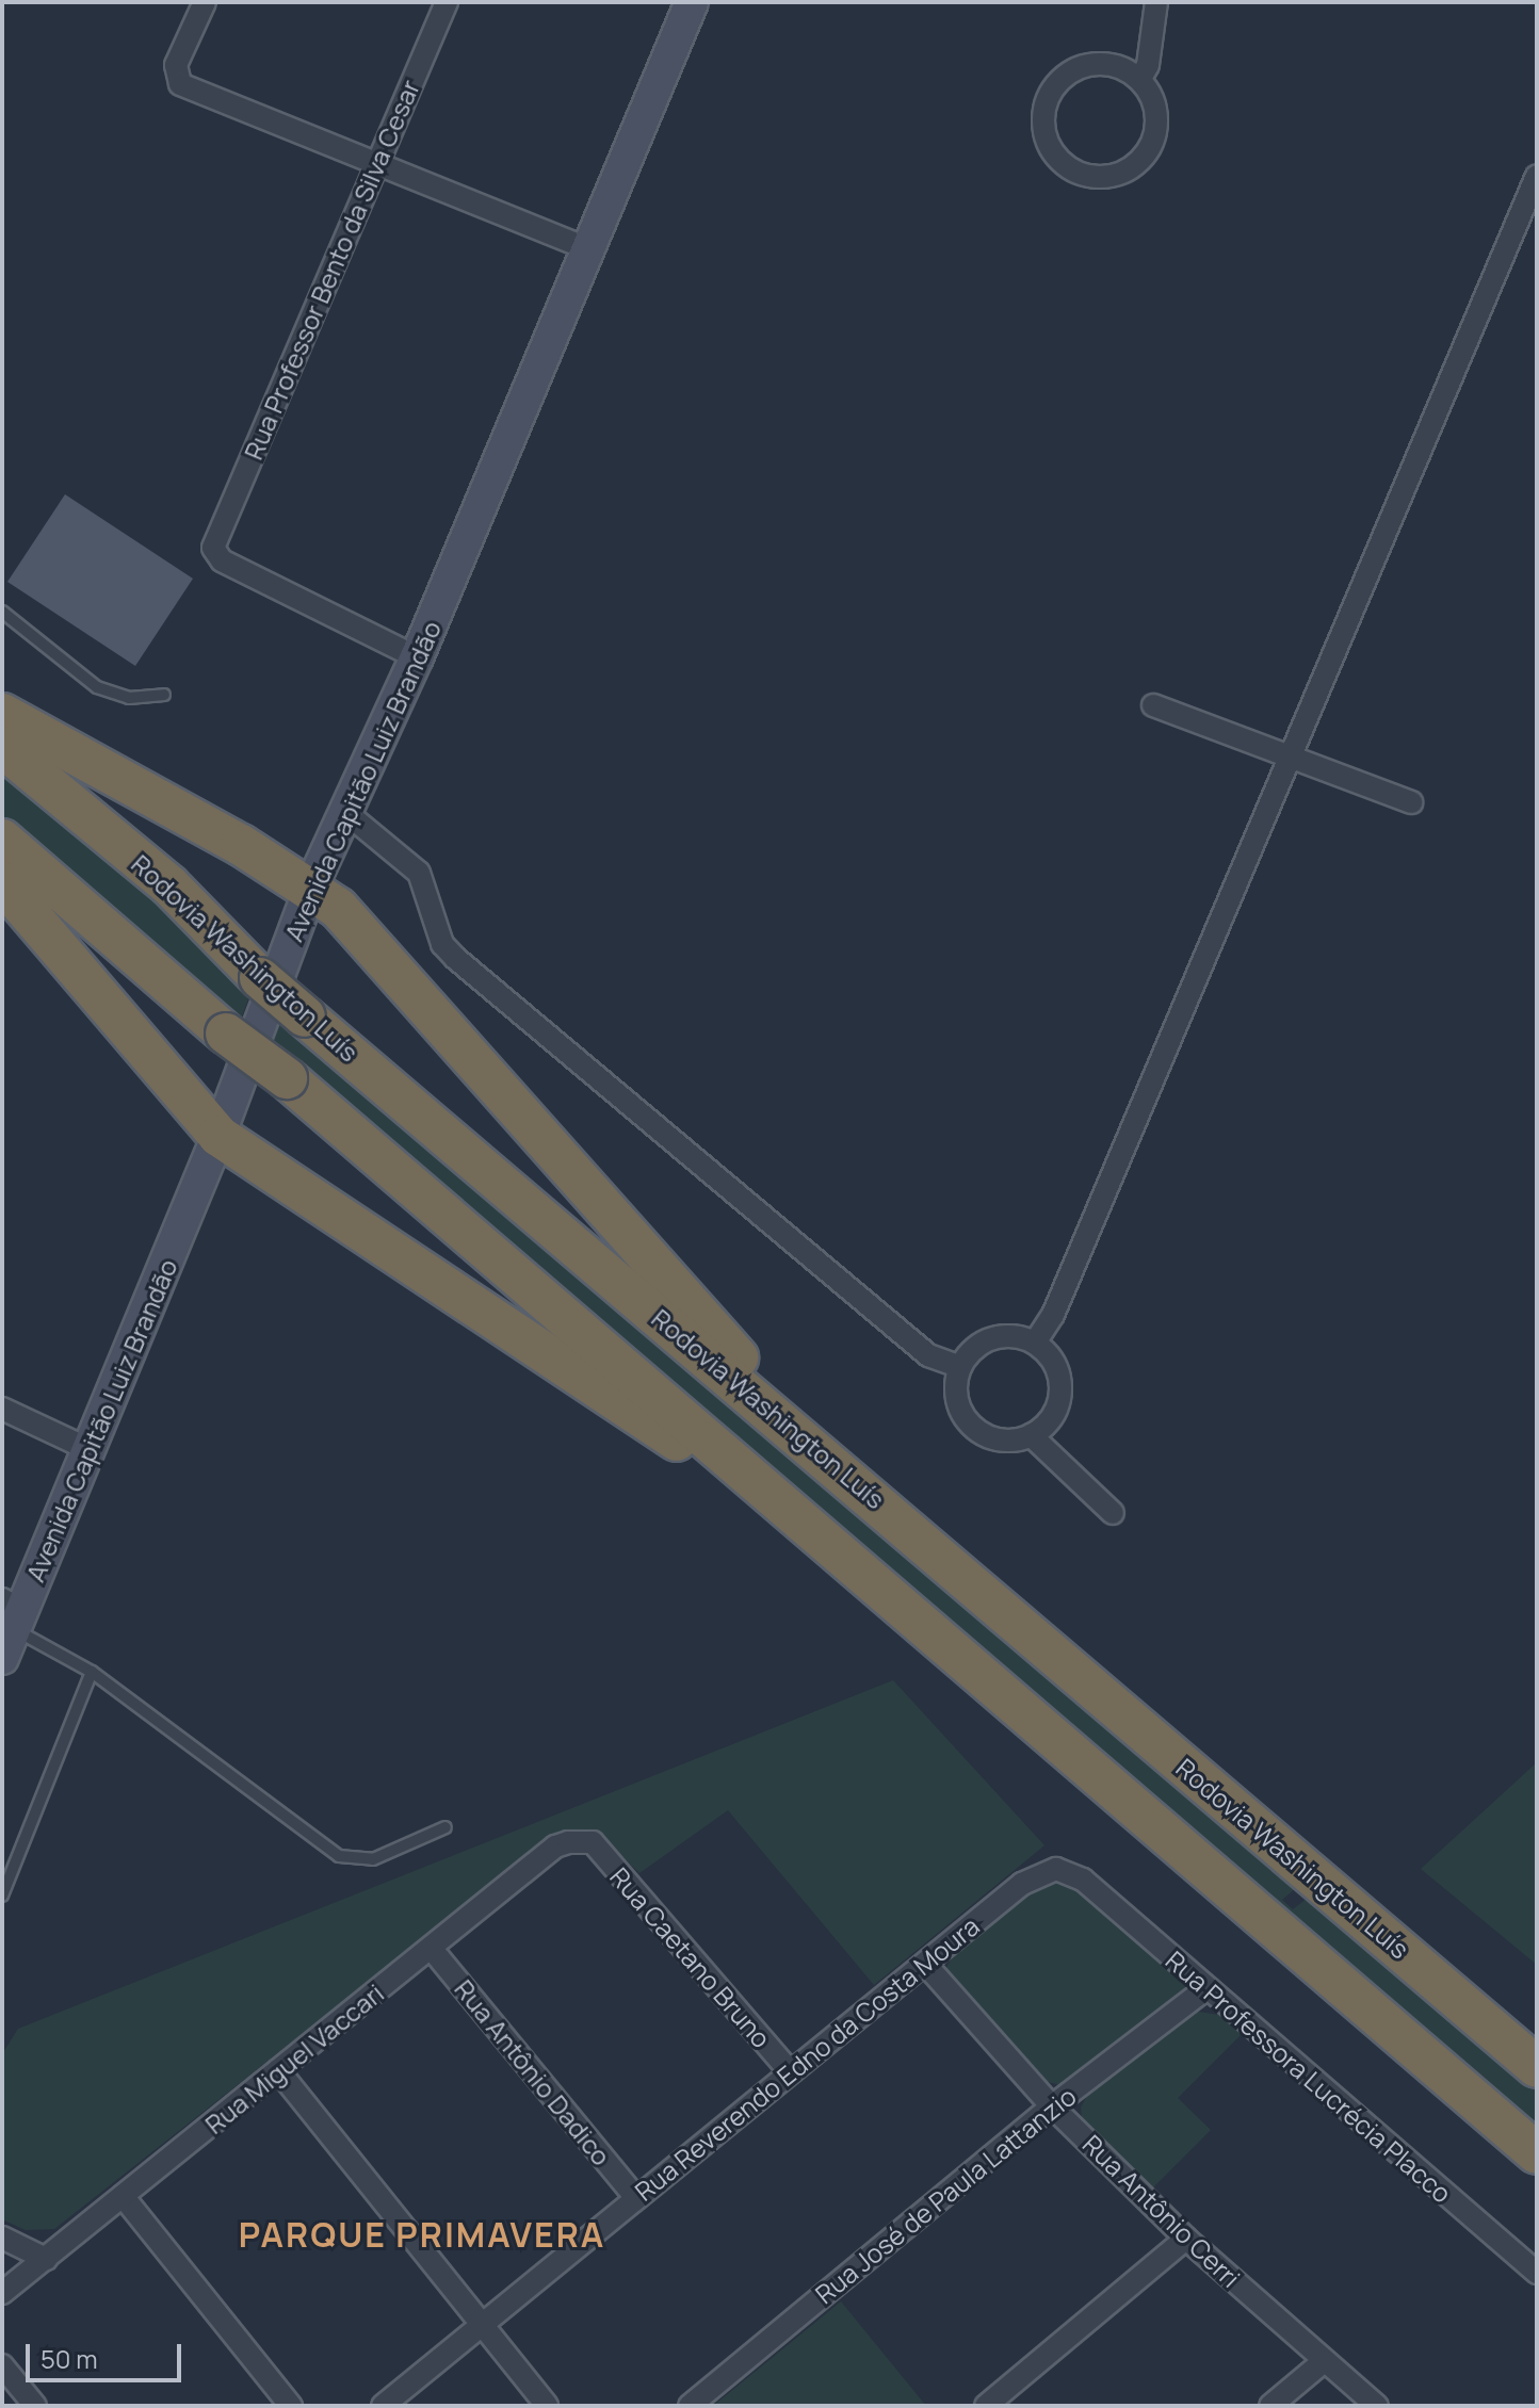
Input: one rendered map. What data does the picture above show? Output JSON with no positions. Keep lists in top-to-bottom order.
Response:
{
  "streets": {
    "highway": ["Rodovia Washington Luís"],
    "main road": ["Avenida Capitão Luiz Brandão"],
    "street": [
      "Rua Professor Bento da Silva Cesar",
      "Rua Caetano Bruno",
      "Rua Miguel Vaccari",
      "Rua Reverendo Edno da Costa Moura",
      "Rua Antônio Dadico",
      "Rua Professora Lucrécia Placco",
      "Rua José de Paula Lattanzio",
      "Rua Antônio Cerri"
    ]
  },
  "crossings": [
    ["Rua Professor Bento da Silva Cesar", "Avenida Capitão Luiz Brandão"],
    ["Rua Caetano Bruno", "Rua Miguel Vaccari"],
    ["Rua Caetano Bruno", "Rua Reverendo Edno da Costa Moura"],
    ["Rua Miguel Vaccari", "Rua Antônio Dadico"],
    ["Rua Reverendo Edno da Costa Moura", "Rua Antônio Dadico"],
    ["Rua Reverendo Edno da Costa Moura", "Rua Professora Lucrécia Placco"],
    ["Rua Reverendo Edno da Costa Moura", "Rua Antônio Cerri"],
    ["Rua Professora Lucrécia Placco", "Rua José de Paula Lattanzio"],
    ["Rua José de Paula Lattanzio", "Rua Antônio Cerri"]
  ],
  "districts": ["PARQUE PRIMAVERA"],
  "scale_bar": "50 m"
}
